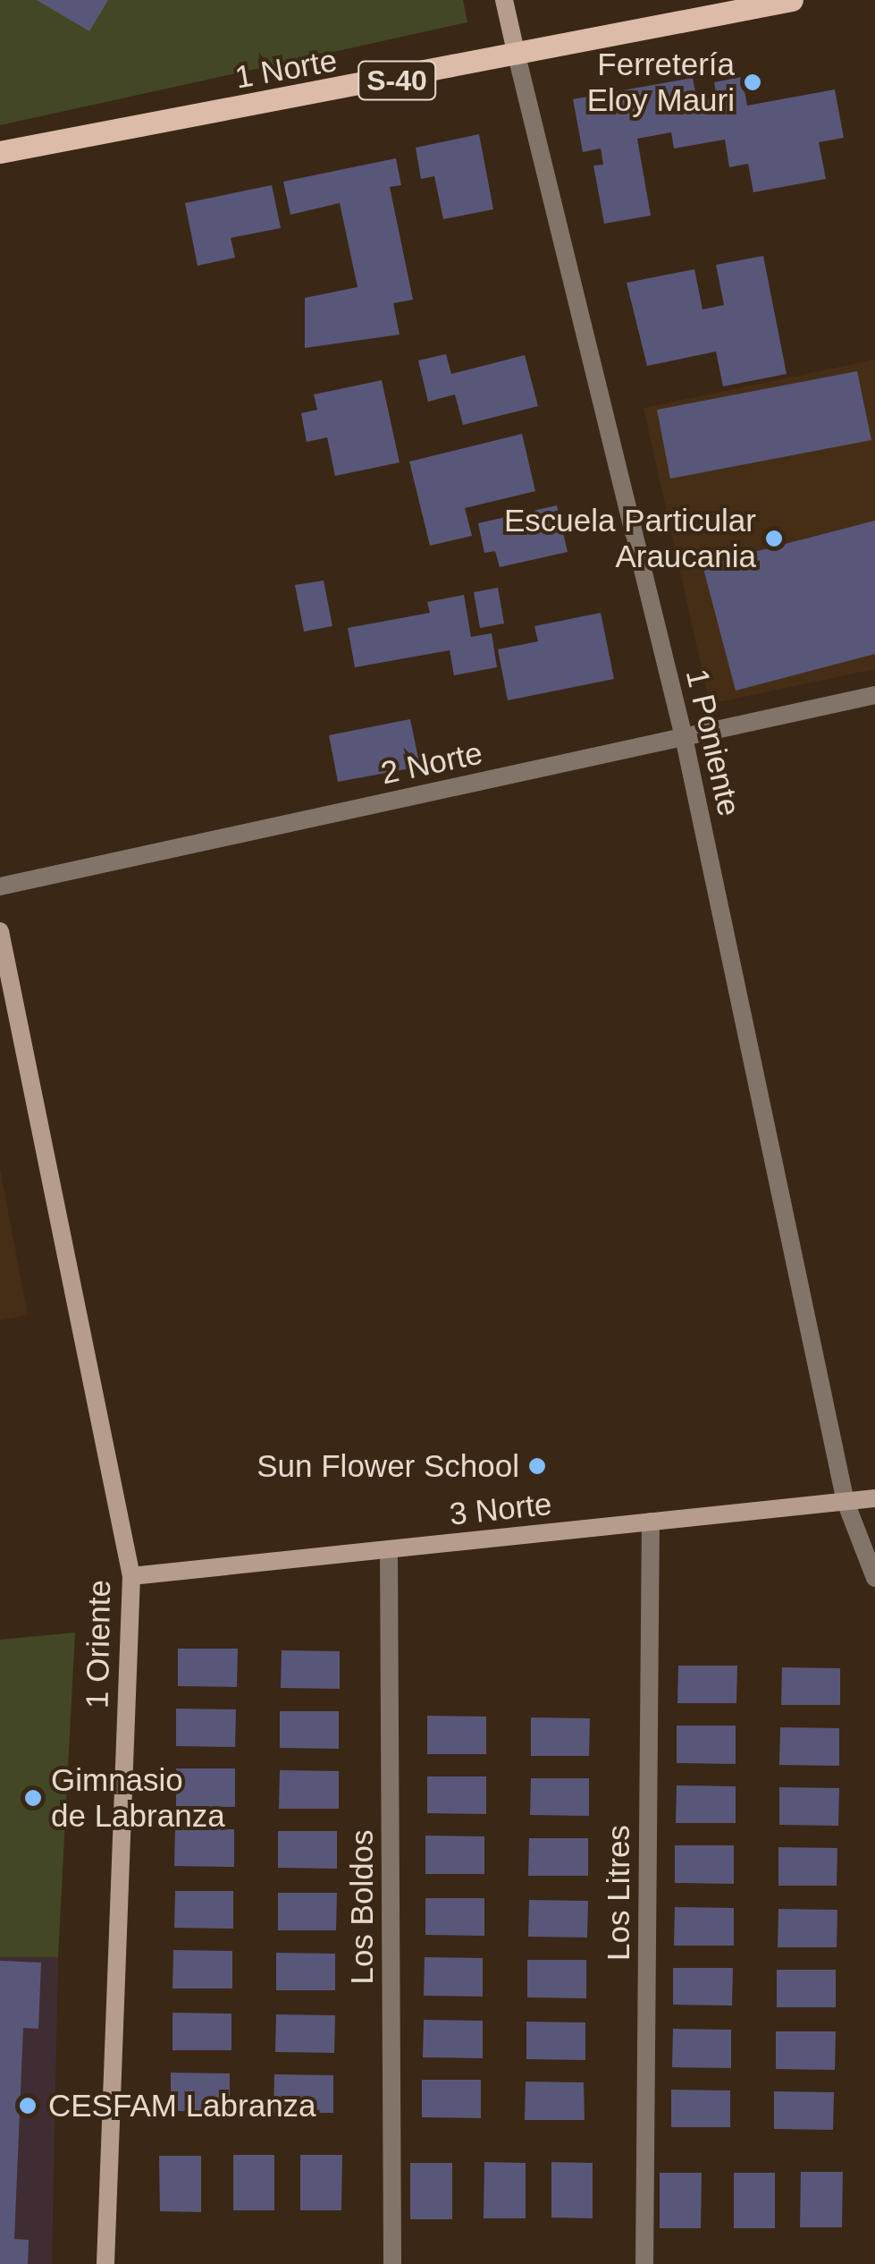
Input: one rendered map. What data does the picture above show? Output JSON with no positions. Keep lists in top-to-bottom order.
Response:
{
  "streets": {
    "main road": ["1 Norte", "S-40"],
    "street": [
      "1 Poniente",
      "2 Norte",
      "3 Norte",
      "1 Oriente",
      "Los Litres",
      "Los Boldos"
    ]
  },
  "crossings": [
    ["1 Norte", "1 Poniente"],
    ["1 Poniente", "2 Norte"],
    ["1 Poniente", "3 Norte"],
    ["3 Norte", "1 Oriente"],
    ["3 Norte", "Los Litres"],
    ["3 Norte", "Los Boldos"]
  ],
  "places": [
    "Ferretería Eloy Mauri",
    "Escuela Particular Araucania",
    "Sun Flower School",
    "Gimnasio de Labranza",
    "CESFAM Labranza"
  ]
}
